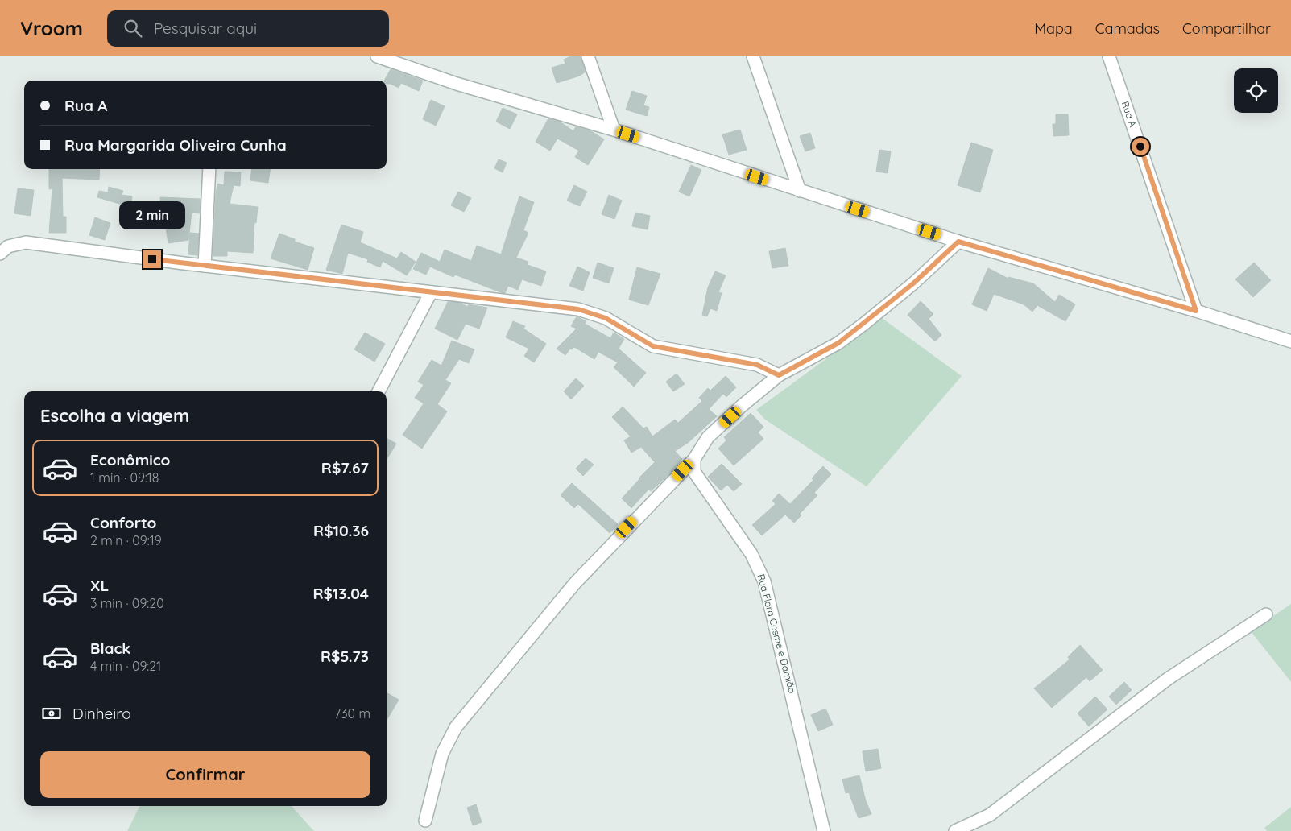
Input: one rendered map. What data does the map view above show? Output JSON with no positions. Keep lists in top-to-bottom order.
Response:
{
  "streets": {
    "street": ["Rua A", "Rua Flora Cosme e Damião"]
  },
  "page": {
    "header": "Vroom",
    "search": "Pesquisar aqui",
    "nav": ["Mapa", "Camadas", "Compartilhar"],
    "banner": ["Rua A", "Rua Margarida Oliveira Cunha"],
    "bubble": "2 min",
    "heading": "Escolha a viagem",
    "list": [
      {
        "name": "Econômico",
        "note": "1 min · 09:18",
        "value": "R$7.67"
      },
      {
        "name": "Conforto",
        "note": "2 min · 09:19",
        "value": "R$10.36"
      },
      {
        "name": "XL",
        "note": "3 min · 09:20",
        "value": "R$13.04"
      },
      {
        "name": "Black",
        "note": "4 min · 09:21",
        "value": "R$5.73"
      }
    ],
    "pay": ["Dinheiro", "730 m"],
    "buttons": "Confirmar"
  }
}
